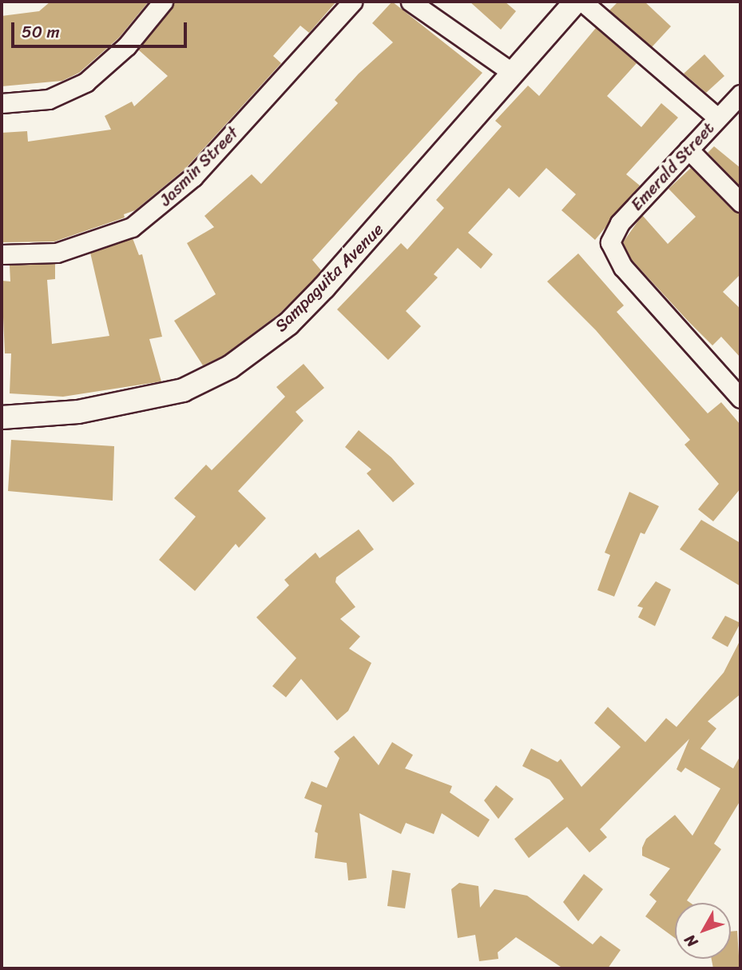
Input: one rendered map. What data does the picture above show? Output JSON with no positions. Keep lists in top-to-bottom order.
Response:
{
  "streets": {
    "street": ["Jasmin Street", "Emerald Street", "Sampaguita Avenue"]
  },
  "scale_bar": "50 m",
  "north": "bottom left"
}
